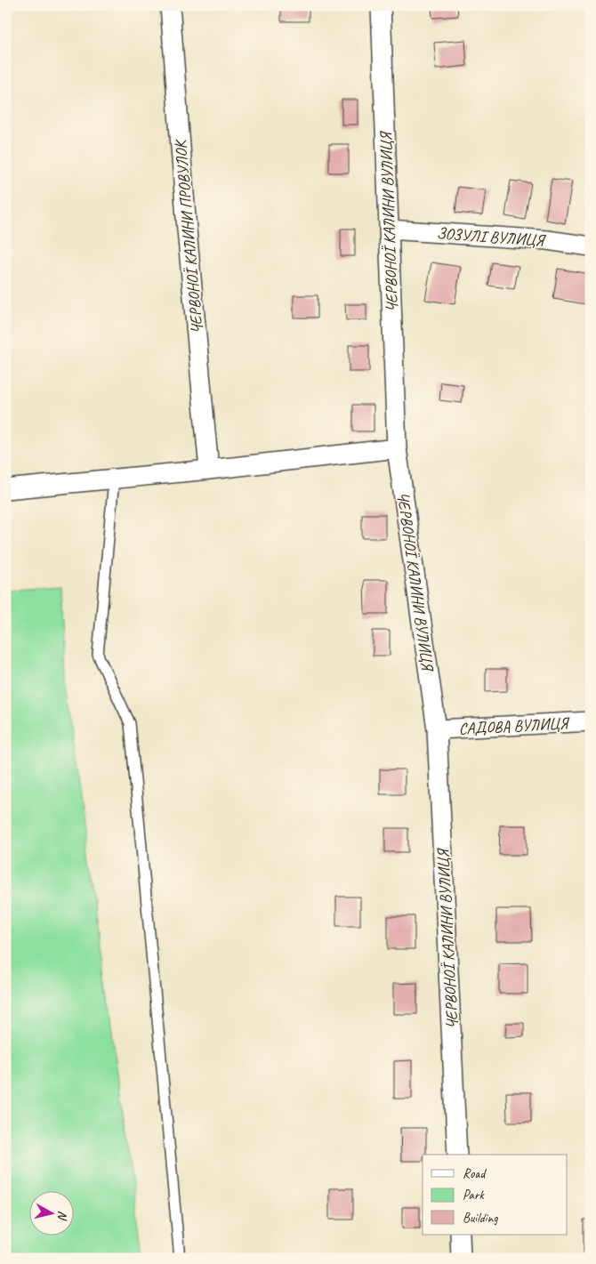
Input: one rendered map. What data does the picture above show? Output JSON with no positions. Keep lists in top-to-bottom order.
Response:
{
  "streets": {
    "street": [
      "ЧЕРВОНОЇ КАЛИНИ ВУЛИЦЯ",
      "ЗОЗУЛІ ВУЛИЦЯ",
      "ЧЕРВОНОЇ КАЛИНИ ПРОВУЛОК",
      "САДОВА ВУЛИЦЯ"
    ]
  },
  "crossings": [
    ["ЧЕРВОНОЇ КАЛИНИ ВУЛИЦЯ", "ЗОЗУЛІ ВУЛИЦЯ"],
    ["ЧЕРВОНОЇ КАЛИНИ ВУЛИЦЯ", "САДОВА ВУЛИЦЯ"]
  ],
  "legend": ["Road", "Park", "Building"],
  "north": "right"
}
